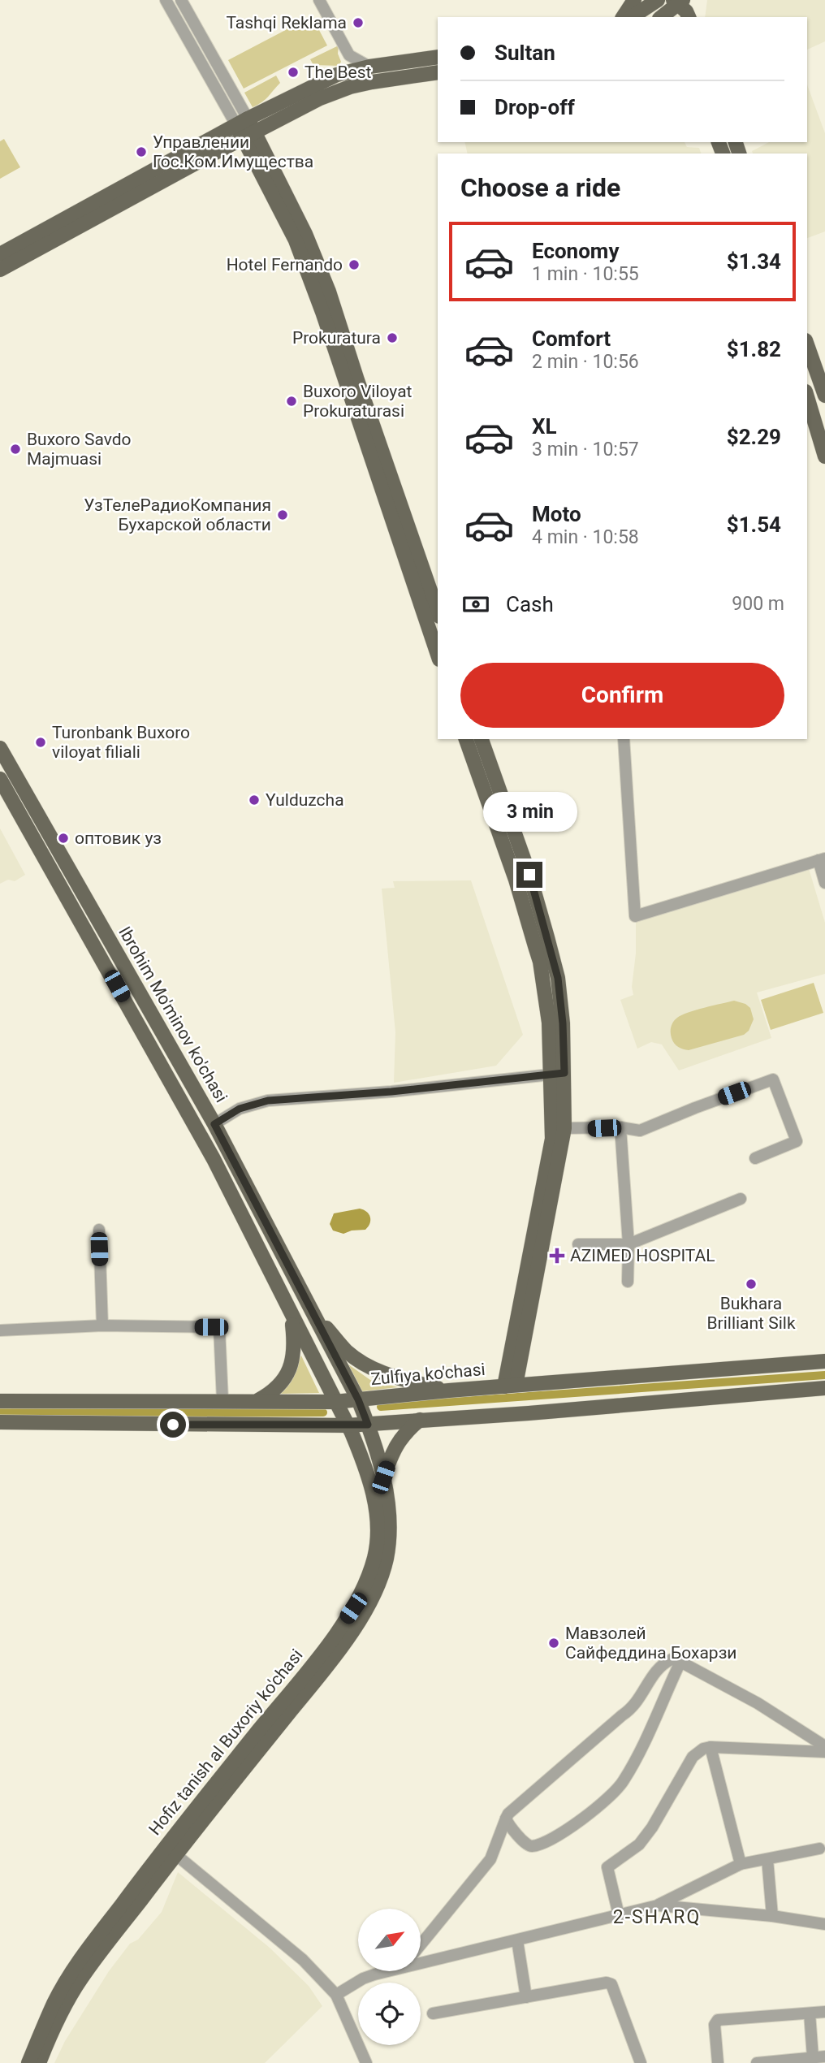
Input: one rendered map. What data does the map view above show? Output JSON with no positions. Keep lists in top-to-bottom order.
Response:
{
  "streets": {
    "main road": ["Ibrohim Mo'minov ko'chasi", "Zulfiya ko'chasi", "Hofiz tanish al Buxoriy ko'chasi"]
  },
  "crossings": [
    ["Ibrohim Mo'minov ko'chasi", "Zulfiya ko'chasi"],
    ["Ibrohim Mo'minov ko'chasi", "Hofiz tanish al Buxoriy ko'chasi"]
  ],
  "districts": ["2-SHARQ"],
  "places": {
    "other": [
      "Tashqi Reklama",
      "The Best",
      "Управлении Гос.Ком.Имущества",
      "Hotel Fernando",
      "Prokuratura",
      "Buxoro Viloyat Prokuraturasi",
      "Buxoro Savdo Majmuasi",
      "УзТелеРадиоКомпания Бухарской области",
      "Turonbank Buxoro viloyat filiali",
      "Yulduzcha",
      "оптовик уз",
      "Bukhara Brilliant Silk",
      "Мавзолей Сайфеддина Бохарзи"
    ],
    "health": ["AZIMED HOSPITAL"]
  },
  "north": "top right",
  "page": {
    "banner": ["Sultan", "Drop-off"],
    "heading": "Choose a ride",
    "list": [
      {
        "name": "Economy",
        "note": "1 min · 10:55",
        "value": "$1.34"
      },
      {
        "name": "Comfort",
        "note": "2 min · 10:56",
        "value": "$1.82"
      },
      {
        "name": "XL",
        "note": "3 min · 10:57",
        "value": "$2.29"
      },
      {
        "name": "Moto",
        "note": "4 min · 10:58",
        "value": "$1.54"
      }
    ],
    "pay": ["Cash", "900 m"],
    "buttons": "Confirm",
    "bubble": "3 min"
  }
}
